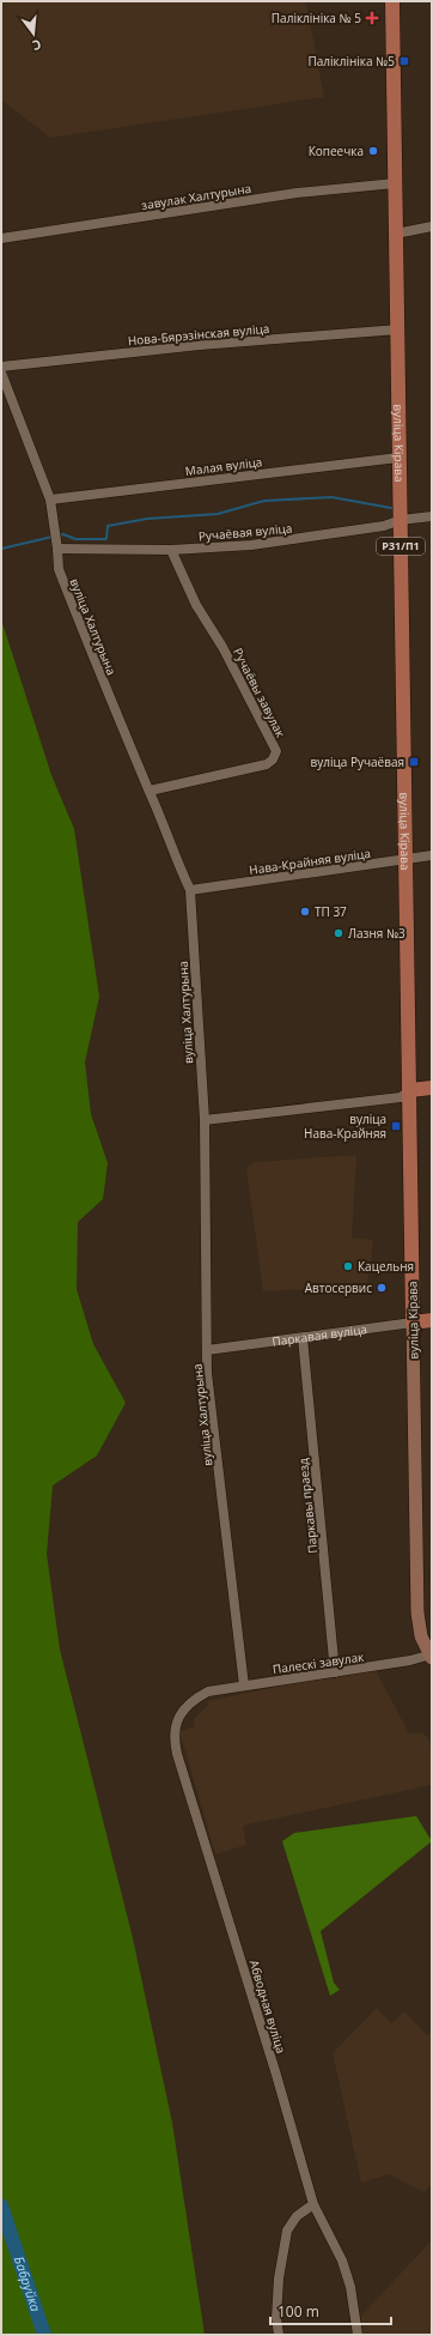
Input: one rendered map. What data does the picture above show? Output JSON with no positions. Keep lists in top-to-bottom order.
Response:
{
  "streets": {
    "main road": ["вуліца Кірава", "Р31/П1", "Паркавая вуліца"],
    "street": [
      "завулак Халтурына",
      "Нова-Бярэзінская вуліца",
      "Малая вуліца",
      "Ручаёвая вуліца",
      "вуліца Халтурына",
      "Ручаёвы завулак",
      "Нава-Крайняя вуліца",
      "Паркавы праезд",
      "Палескі завулак",
      "Абводная вуліца"
    ]
  },
  "crossings": [
    ["завулак Халтурына", "вуліца Кірава"],
    ["Нова-Бярэзінская вуліца", "вуліца Кірава"],
    ["вуліца Кірава", "Малая вуліца"],
    ["вуліца Кірава", "Ручаёвая вуліца"],
    ["вуліца Кірава", "Нава-Крайняя вуліца"],
    ["вуліца Кірава", "Паркавая вуліца"],
    ["вуліца Кірава", "Палескі завулак"],
    ["Малая вуліца", "вуліца Халтурына"],
    ["Ручаёвая вуліца", "вуліца Халтурына"],
    ["Ручаёвая вуліца", "Ручаёвы завулак"],
    ["вуліца Халтурына", "Ручаёвы завулак"],
    ["вуліца Халтурына", "Нава-Крайняя вуліца"],
    ["вуліца Халтурына", "Паркавая вуліца"],
    ["вуліца Халтурына", "Палескі завулак"],
    ["Паркавая вуліца", "Паркавы праезд"],
    ["Паркавы праезд", "Палескі завулак"],
    ["Палескі завулак", "Абводная вуліца"]
  ],
  "water": ["Бабруйка"],
  "places": {
    "health": ["Паліклініка № 5"],
    "transit": ["Паліклініка №5", "вуліца Ручаёвая", "вуліца Нава-Крайняя"],
    "other": [
      "Копеечка",
      "ТП 37",
      "Лазня №3",
      "Кацельня",
      "Автосервис"
    ]
  },
  "scale_bar": "100 m",
  "north": "bottom"
}
